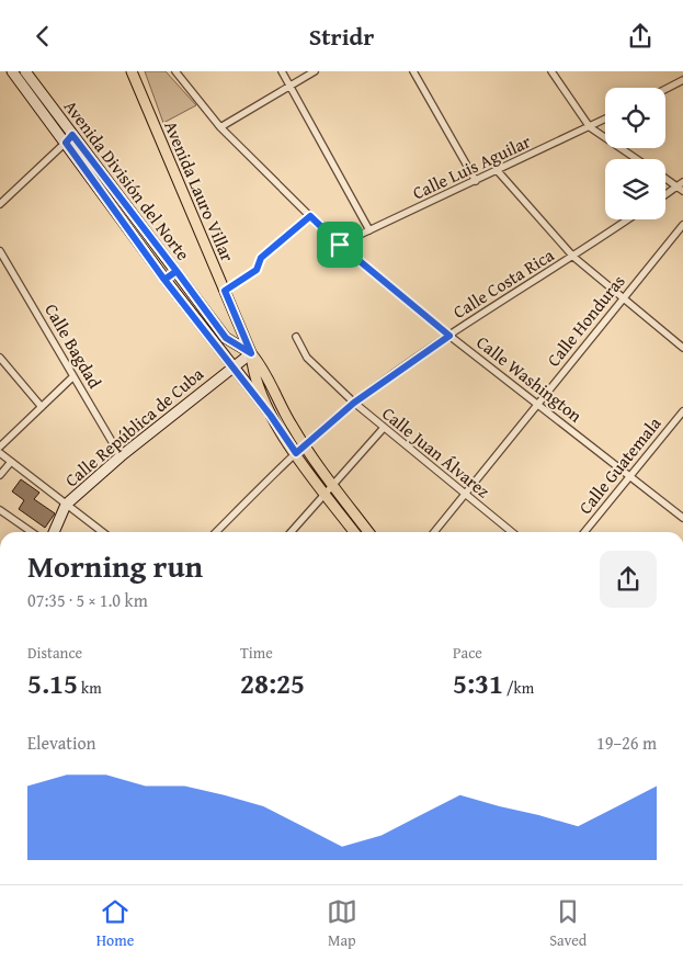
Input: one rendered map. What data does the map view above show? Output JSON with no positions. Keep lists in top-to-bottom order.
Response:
{
  "streets": {
    "main road": ["Avenida División del Norte", "Avenida Lauro Villar", "Calle República de Cuba"],
    "street": [
      "Calle Luis Aguilar",
      "Calle Costa Rica",
      "Calle Honduras",
      "Calle Bagdad",
      "Calle Washington",
      "Calle Juan Álvarez",
      "Calle Guatemala"
    ]
  },
  "crossings": [
    ["Calle Luis Aguilar", "Calle Washington"],
    ["Avenida División del Norte", "Avenida Lauro Villar"],
    ["Avenida División del Norte", "Calle República de Cuba"],
    ["Avenida Lauro Villar", "Calle Costa Rica"],
    ["Avenida Lauro Villar", "Calle República de Cuba"],
    ["Calle Costa Rica", "Calle Washington"],
    ["Calle Costa Rica", "Calle Juan Álvarez"],
    ["Calle Honduras", "Calle Washington"],
    ["Calle Honduras", "Calle Juan Álvarez"],
    ["Calle Bagdad", "Calle República de Cuba"],
    ["Calle Washington", "Calle Guatemala"]
  ],
  "page": {
    "header": "Stridr",
    "heading": ["Morning run", "07:35 · 5 × 1.0 km"],
    "stats": [
      ["Distance", "5.15 km"],
      ["Time", "28:25"],
      ["Pace", "5:31 /km"]
    ],
    "chart": ["Elevation", "19–26 m"],
    "tabs": ["Home", "Map", "Saved"]
  }
}
